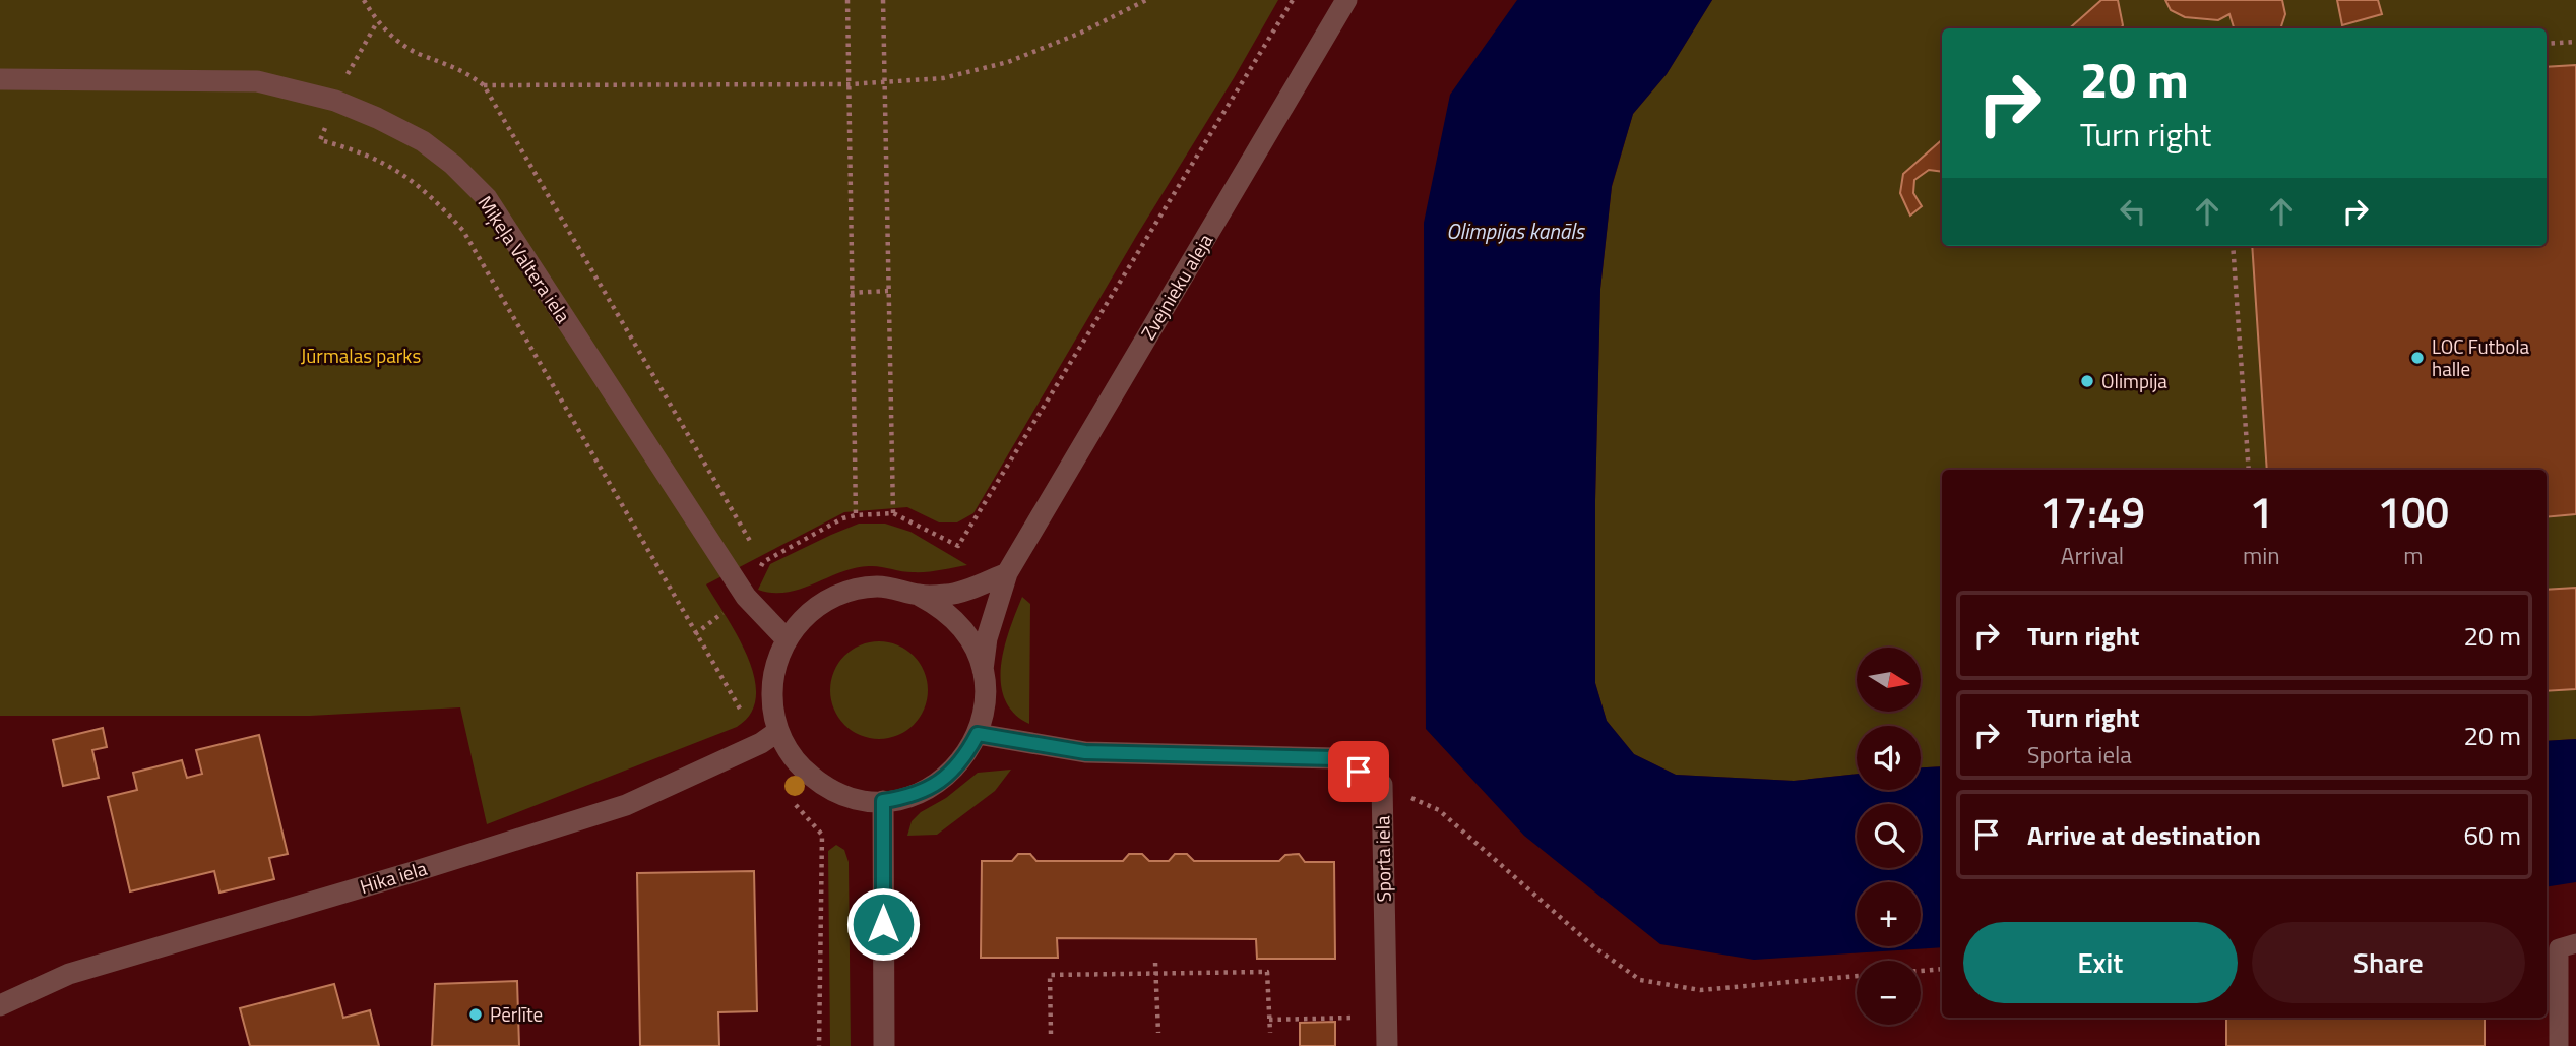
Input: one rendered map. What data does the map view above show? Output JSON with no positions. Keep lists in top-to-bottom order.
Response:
{
  "streets": {
    "street": [
      "Miķeļa Valtera iela",
      "Zvejnieku aleja",
      "Sporta iela",
      "Hika iela"
    ]
  },
  "crossings": [
    ["Miķeļa Valtera iela", "Zvejnieku aleja"],
    ["Miķeļa Valtera iela", "Hika iela"],
    ["Zvejnieku aleja", "Hika iela"]
  ],
  "water": ["Olimpijas kanāls"],
  "parks": ["Jūrmalas parks"],
  "places": ["LOC Futbola halle", "Olimpija", "Pērlīte"],
  "north": "right",
  "page": {
    "turn": ["20 m", "Turn right"],
    "eta": [
      "17:49",
      "Arrival",
      "1",
      "min",
      "100",
      "m"
    ],
    "list": [
      {
        "name": "Turn right",
        "value": "20 m"
      },
      {
        "name": "Turn right",
        "note": "Sporta iela",
        "value": "20 m"
      },
      {
        "name": "Arrive at destination",
        "value": "60 m"
      }
    ],
    "map_buttons": ["+", "−"],
    "buttons": ["Exit", "Share"]
  }
}
